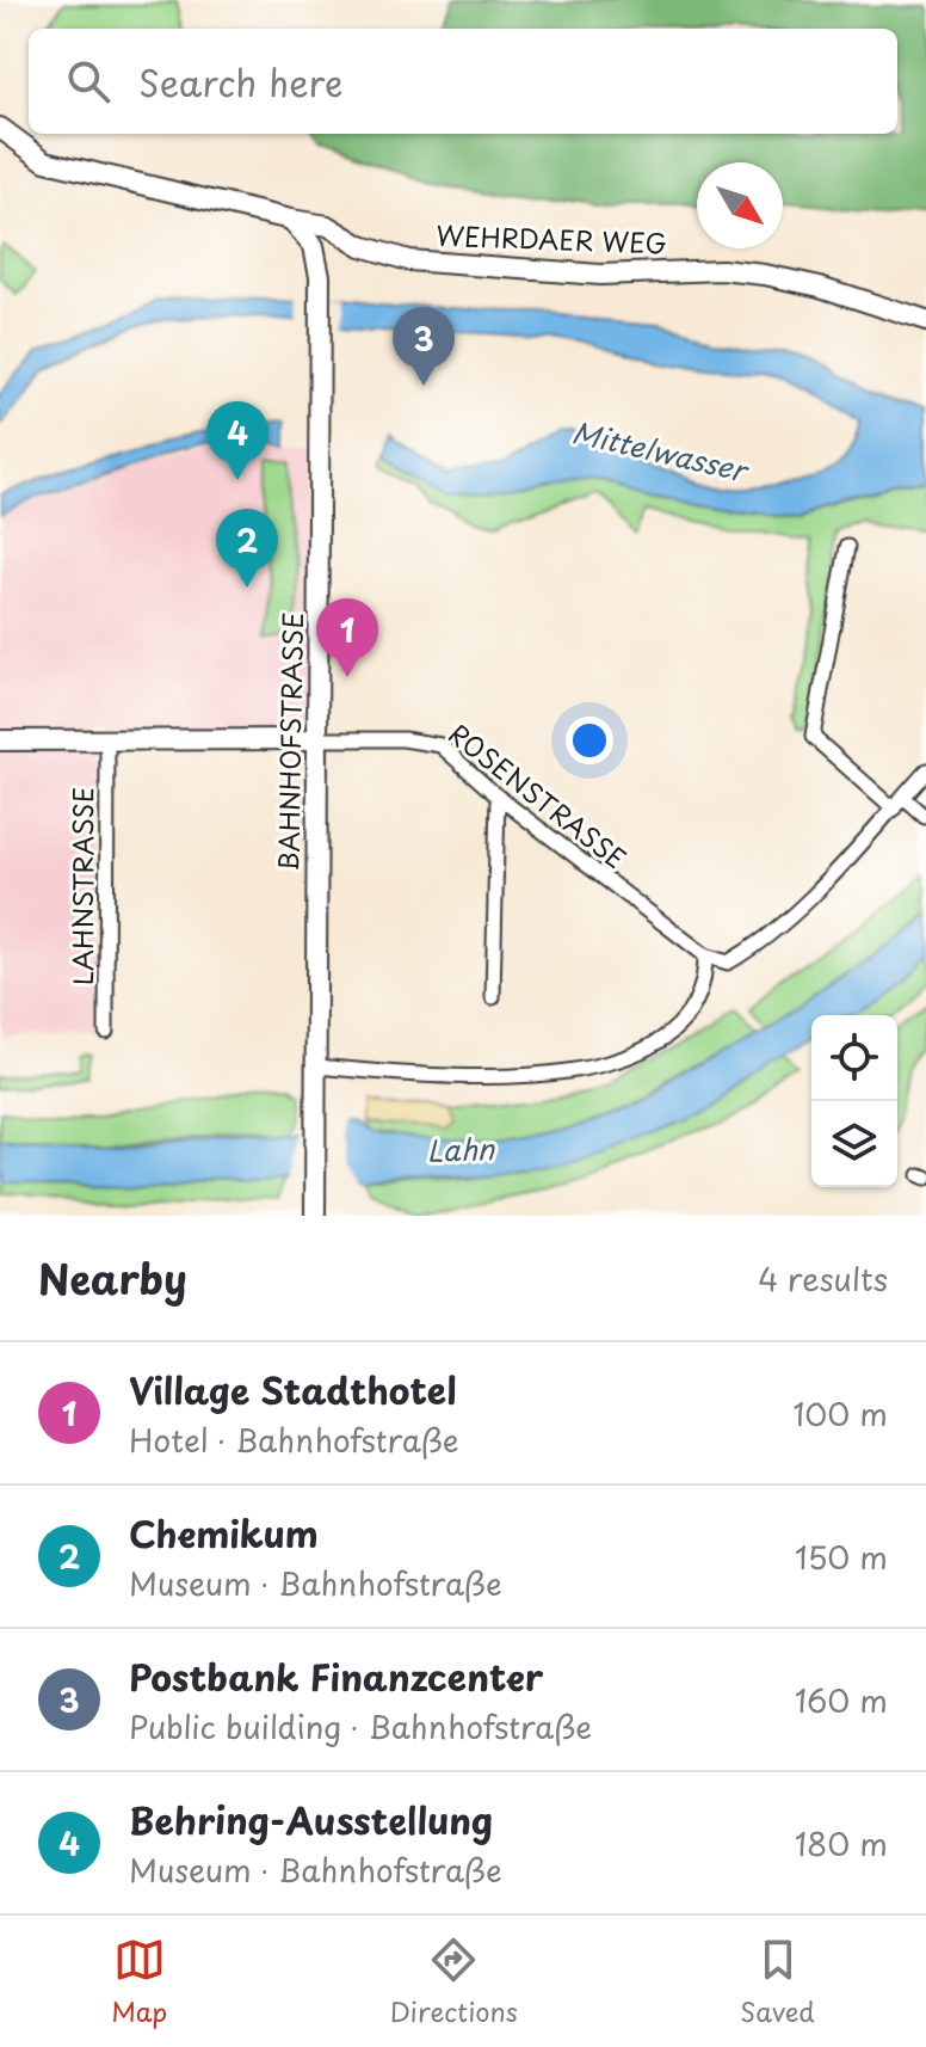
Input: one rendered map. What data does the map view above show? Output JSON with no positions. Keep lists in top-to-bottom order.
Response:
{
  "streets": {
    "main road": ["WEHRDAER WEG", "BAHNHOFSTRASSE"],
    "street": ["ROSENSTRASSE", "LAHNSTRASSE"]
  },
  "crossings": [
    ["WEHRDAER WEG", "BAHNHOFSTRASSE"],
    ["BAHNHOFSTRASSE", "ROSENSTRASSE"]
  ],
  "water": ["Mittelwasser", "Lahn"],
  "north": "bottom right",
  "page": {
    "search": "Search here",
    "pins": [
      "3",
      "4",
      "2",
      "1"
    ],
    "heading": ["Nearby", "4 results"],
    "list": [
      {
        "mark": "1",
        "name": "Village Stadthotel",
        "note": "Hotel · Bahnhofstraße",
        "value": "100 m"
      },
      {
        "mark": "2",
        "name": "Chemikum",
        "note": "Museum · Bahnhofstraße",
        "value": "150 m"
      },
      {
        "mark": "3",
        "name": "Postbank Finanzcenter",
        "note": "Public building · Bahnhofstraße",
        "value": "160 m"
      },
      {
        "mark": "4",
        "name": "Behring-Ausstellung",
        "note": "Museum · Bahnhofstraße",
        "value": "180 m"
      }
    ],
    "nav": ["Map", "Directions", "Saved"]
  }
}
